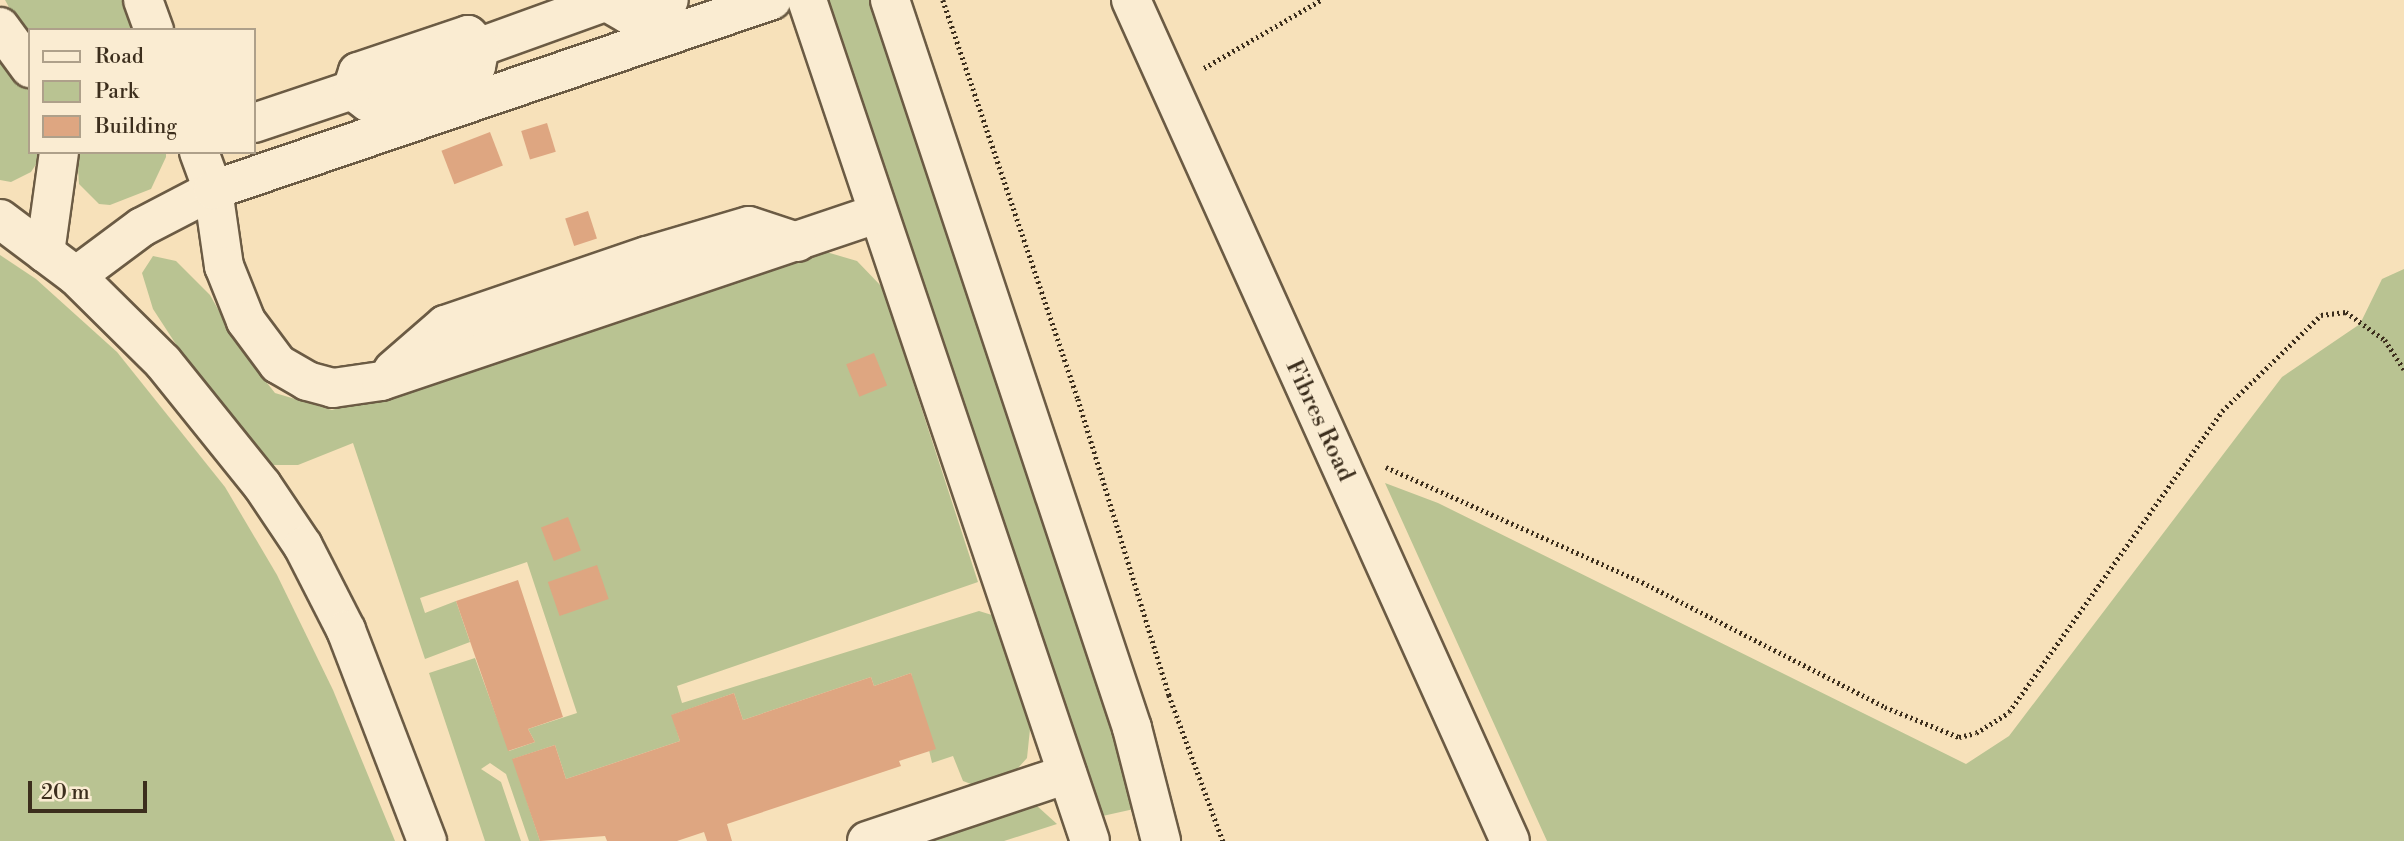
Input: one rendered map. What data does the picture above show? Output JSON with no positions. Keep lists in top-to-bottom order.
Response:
{
  "streets": {
    "street": ["Fibres Road"]
  },
  "legend": ["Road", "Park", "Building"],
  "scale_bar": "20 m"
}
